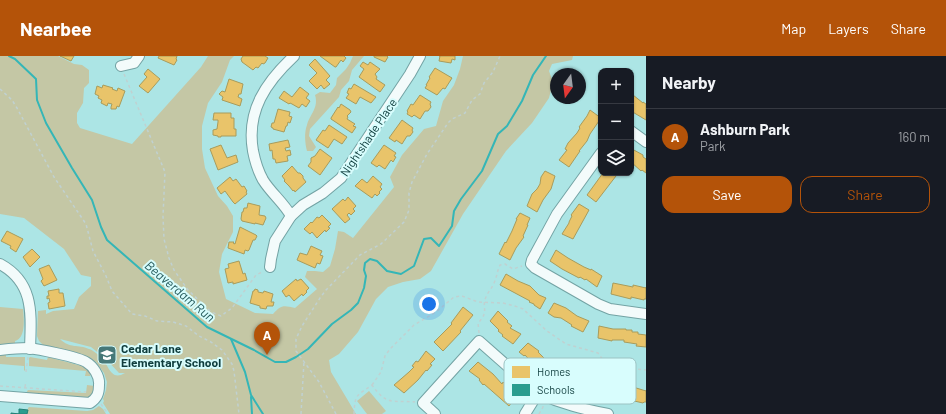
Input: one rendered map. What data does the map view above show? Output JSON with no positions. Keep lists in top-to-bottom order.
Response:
{
  "streets": {
    "street": ["Nightshade Place"]
  },
  "water": ["Beaverdam Run"],
  "places": {
    "school or university": ["Cedar Lane Elementary School"]
  },
  "legend": ["Homes", "Schools"],
  "north": "bottom",
  "page": {
    "header": "Nearbee",
    "nav": ["Map", "Layers", "Share"],
    "heading": "Nearby",
    "map_buttons": ["+", "−"],
    "list": [
      {
        "mark": "A",
        "name": "Ashburn Park",
        "note": "Park",
        "value": "160 m"
      }
    ],
    "buttons": ["Save", "Share"],
    "pins": "A"
  }
}
